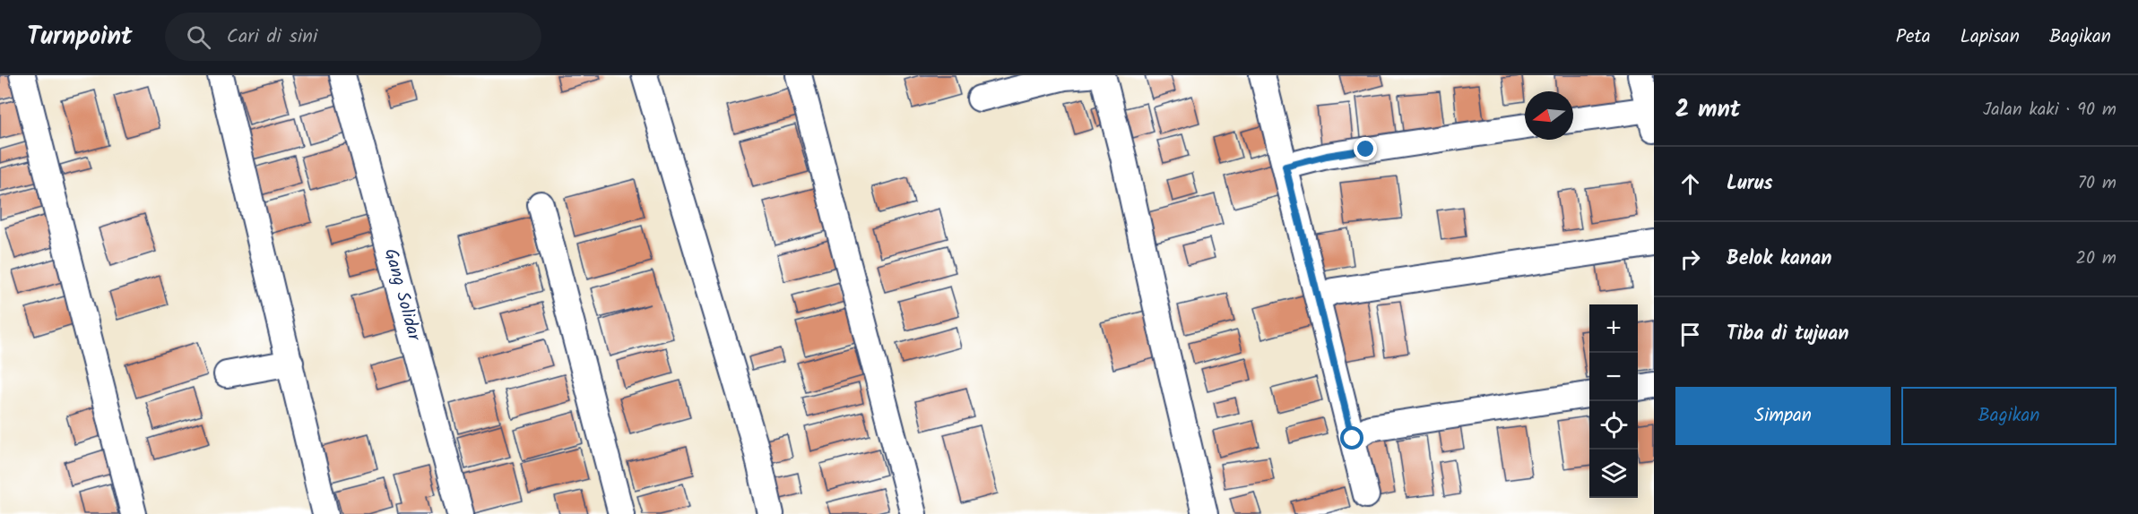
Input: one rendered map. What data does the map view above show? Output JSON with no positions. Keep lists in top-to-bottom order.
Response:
{
  "streets": {
    "street": ["Gang Solidar"]
  },
  "north": "left",
  "page": {
    "header": "Turnpoint",
    "search": "Cari di sini",
    "nav": ["Peta", "Lapisan", "Bagikan"],
    "heading": ["2 mnt", "Jalan kaki · 90 m"],
    "list": [
      ["Lurus", "70 m"],
      ["Belok kanan", "20 m"],
      "Tiba di tujuan"
    ],
    "map_buttons": ["+", "−"],
    "buttons": ["Simpan", "Bagikan"]
  }
}
